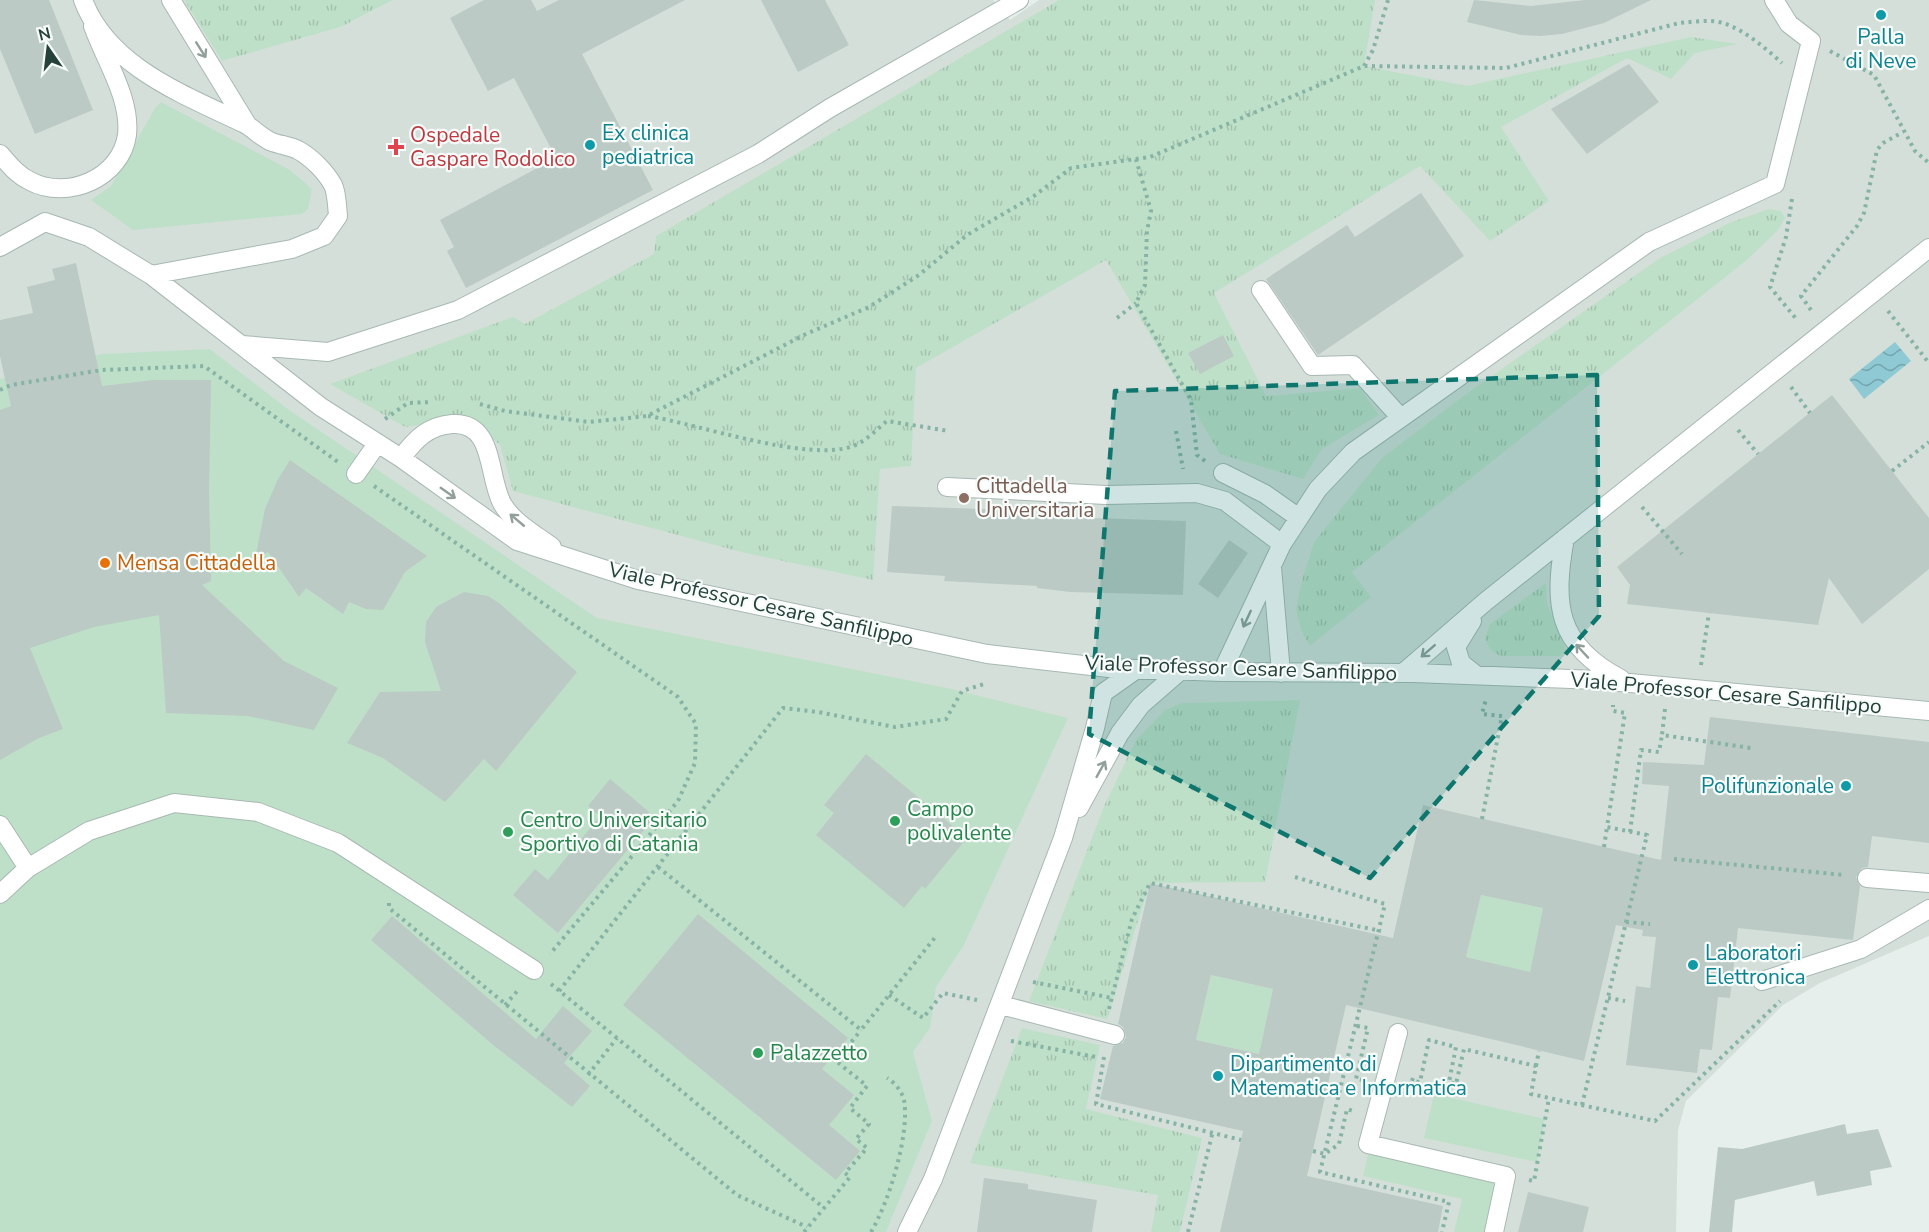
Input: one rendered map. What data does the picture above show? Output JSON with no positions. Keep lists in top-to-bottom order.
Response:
{
  "streets": {
    "lane": ["Viale Professor Cesare Sanfilippo"]
  },
  "places": {
    "other": [
      "Palla di Neve",
      "Ex clinica pediatrica",
      "Cittadella Universitaria",
      "Mensa Cittadella",
      "Polifunzionale",
      "Campo polivalente",
      "Centro Universitario Sportivo di Catania",
      "Laboratori Elettronica",
      "Palazzetto",
      "Dipartimento di Matematica e Informatica"
    ],
    "health": ["Ospedale Gaspare Rodolico"]
  },
  "north": "top"
}
